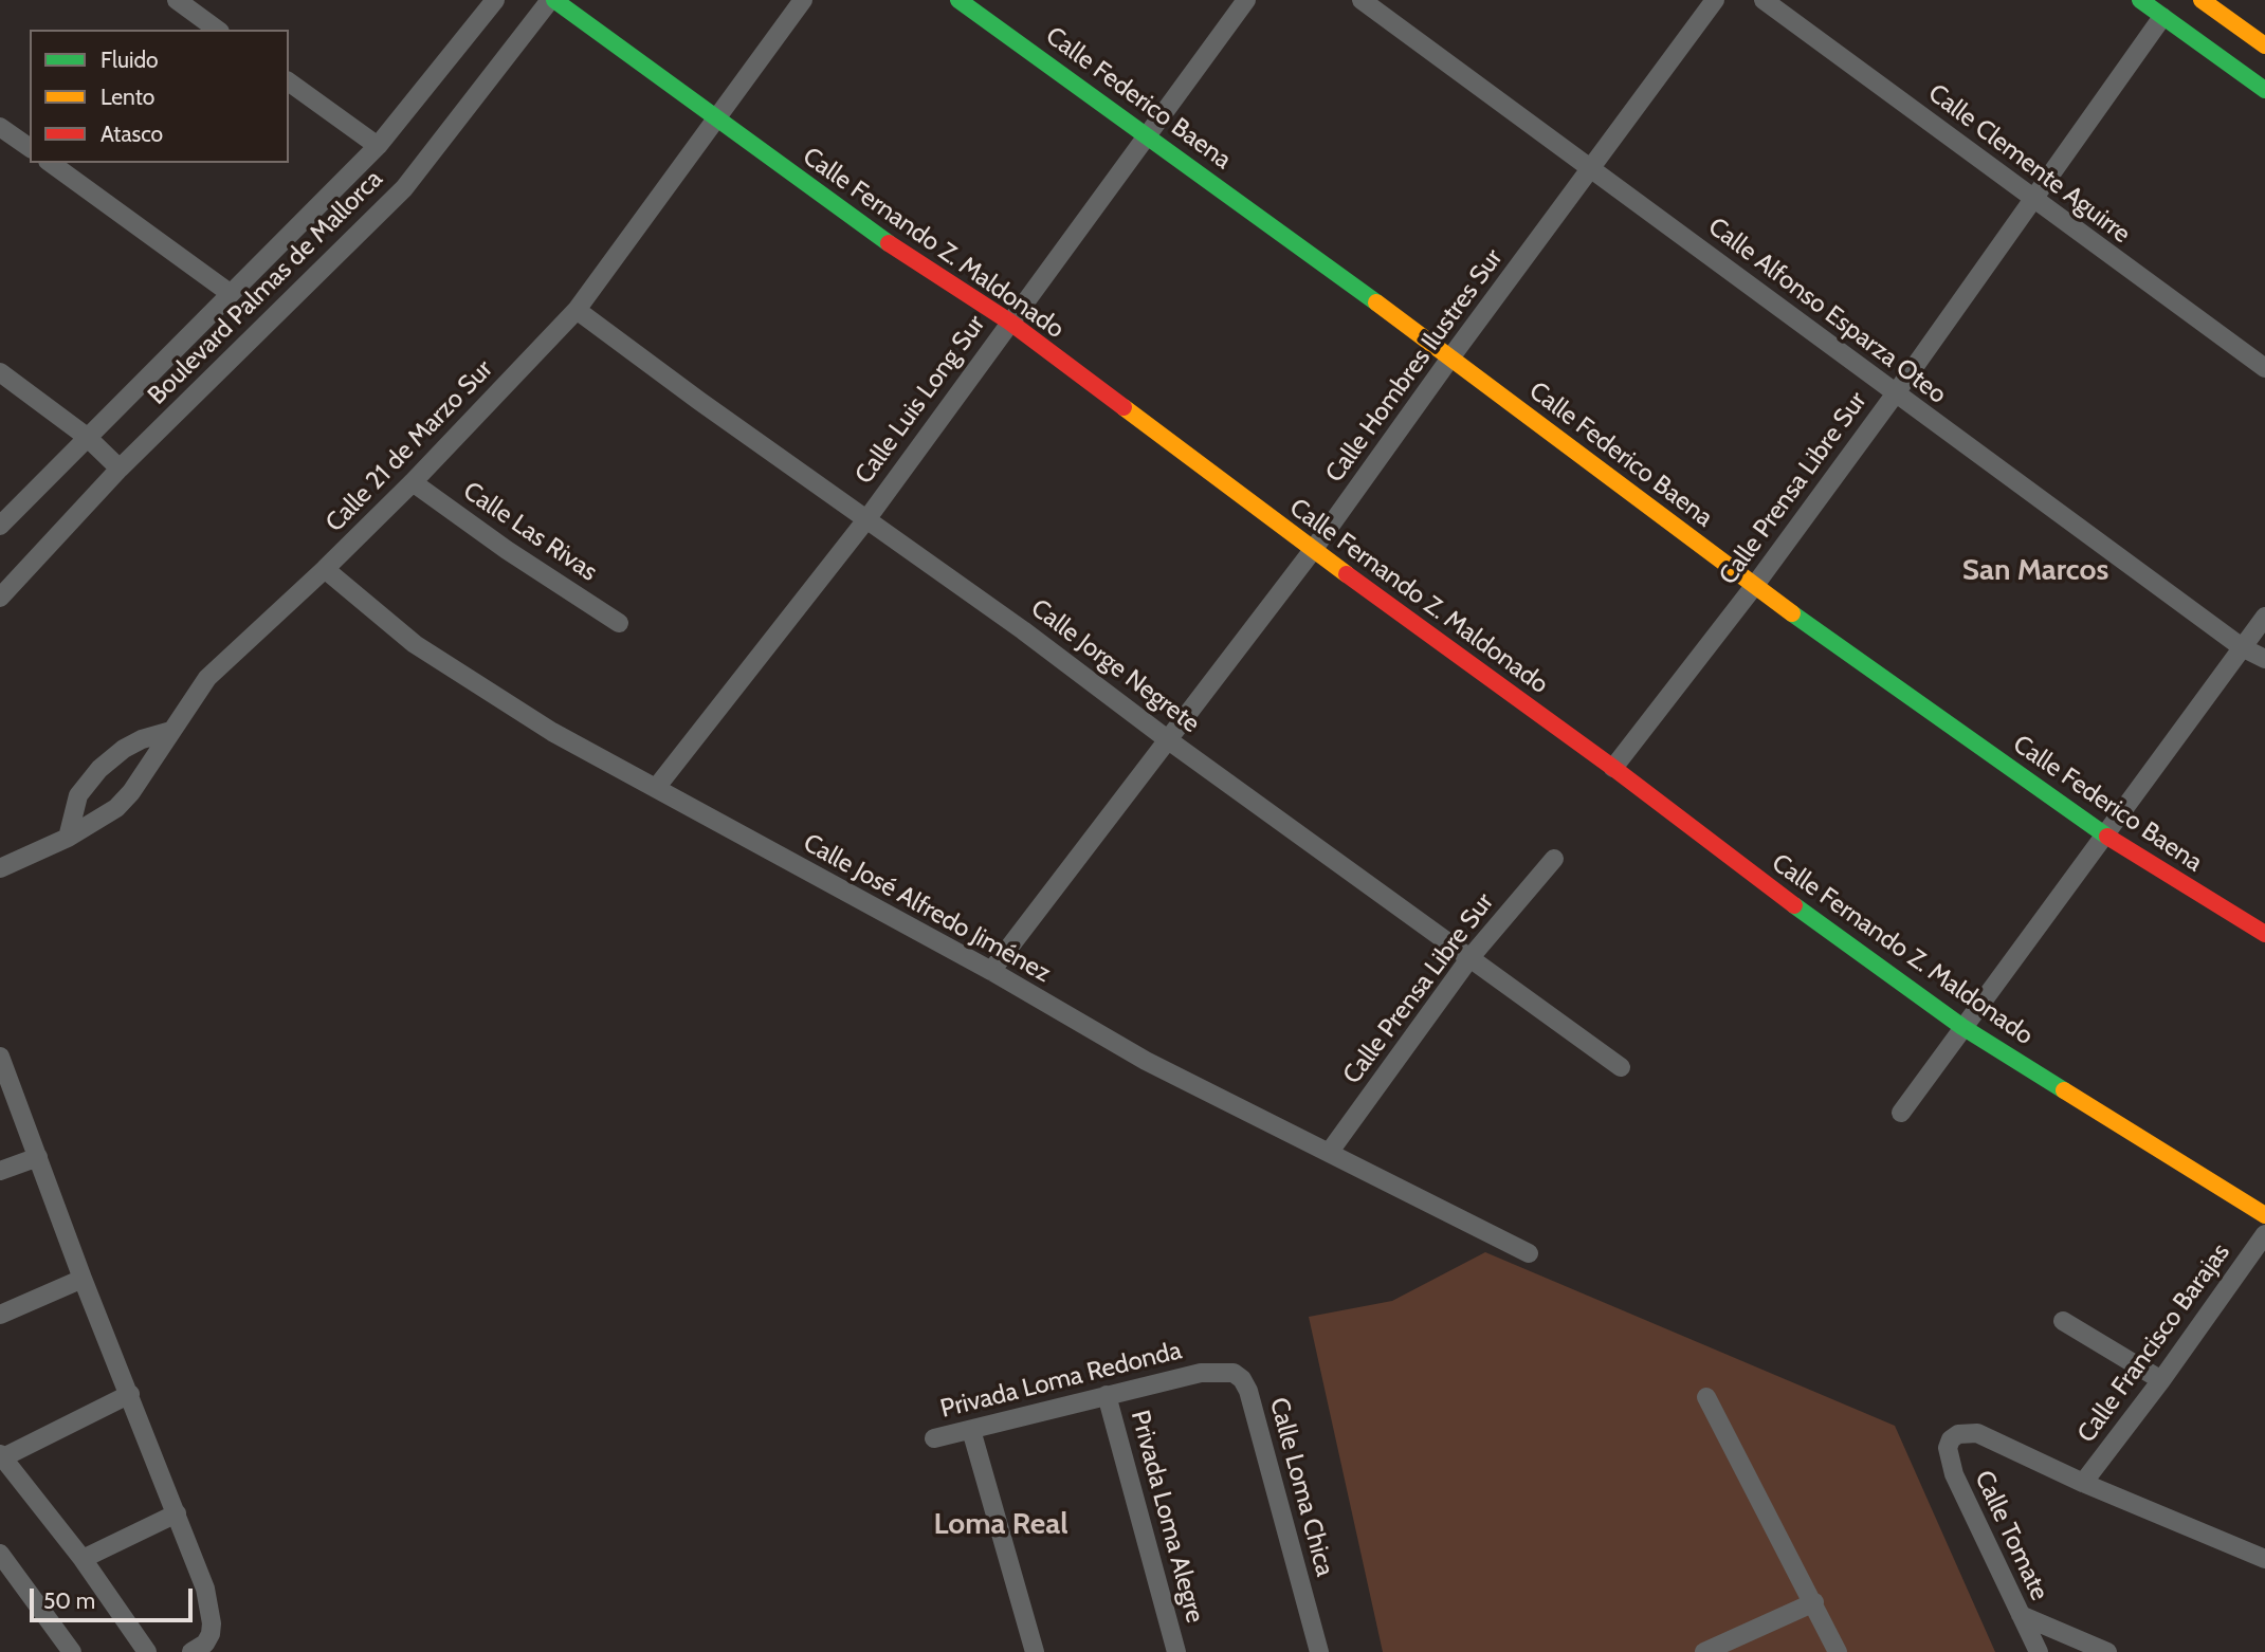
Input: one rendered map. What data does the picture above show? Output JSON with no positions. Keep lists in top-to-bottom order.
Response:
{
  "streets": {
    "street": [
      "Calle Federico Baena",
      "Calle Clemente Aguirre",
      "Calle Fernando Z. Maldonado",
      "Boulevard Palmas de Mallorca",
      "Calle Alfonso Esparza Oteo",
      "Calle Hombres Ilustres Sur",
      "Calle Luis Long Sur",
      "Calle 21 de Marzo Sur",
      "Calle Prensa Libre Sur",
      "Calle Las Rivas",
      "Calle Jorge Negrete",
      "Calle José Alfredo Jiménez",
      "Calle Francisco Barajas",
      "Privada Loma Redonda",
      "Calle Loma Chica",
      "Privada Loma Alegre",
      "Calle Tomate"
    ]
  },
  "crossings": [
    ["Calle Federico Baena", "Calle Hombres Ilustres Sur"],
    ["Calle Federico Baena", "Calle Luis Long Sur"],
    ["Calle Federico Baena", "Calle Prensa Libre Sur"],
    ["Calle Clemente Aguirre", "Calle Prensa Libre Sur"],
    ["Calle Fernando Z. Maldonado", "Boulevard Palmas de Mallorca"],
    ["Calle Fernando Z. Maldonado", "Calle Hombres Ilustres Sur"],
    ["Calle Fernando Z. Maldonado", "Calle Luis Long Sur"],
    ["Calle Fernando Z. Maldonado", "Calle 21 de Marzo Sur"],
    ["Calle Fernando Z. Maldonado", "Calle Prensa Libre Sur"],
    ["Calle Alfonso Esparza Oteo", "Calle Hombres Ilustres Sur"],
    ["Calle Alfonso Esparza Oteo", "Calle Prensa Libre Sur"],
    ["Calle Hombres Ilustres Sur", "Calle Jorge Negrete"],
    ["Calle Hombres Ilustres Sur", "Calle José Alfredo Jiménez"],
    ["Calle Luis Long Sur", "Calle Jorge Negrete"],
    ["Calle Luis Long Sur", "Calle José Alfredo Jiménez"],
    ["Calle 21 de Marzo Sur", "Calle Las Rivas"],
    ["Calle 21 de Marzo Sur", "Calle Jorge Negrete"],
    ["Calle 21 de Marzo Sur", "Calle José Alfredo Jiménez"],
    ["Calle Prensa Libre Sur", "Calle Jorge Negrete"],
    ["Calle Prensa Libre Sur", "Calle José Alfredo Jiménez"],
    ["Calle Francisco Barajas", "Calle Tomate"],
    ["Privada Loma Redonda", "Calle Loma Chica"],
    ["Privada Loma Redonda", "Privada Loma Alegre"]
  ],
  "districts": ["San Marcos", "Loma Real"],
  "legend": ["Fluido", "Lento", "Atasco"],
  "scale_bar": "50 m"
}
